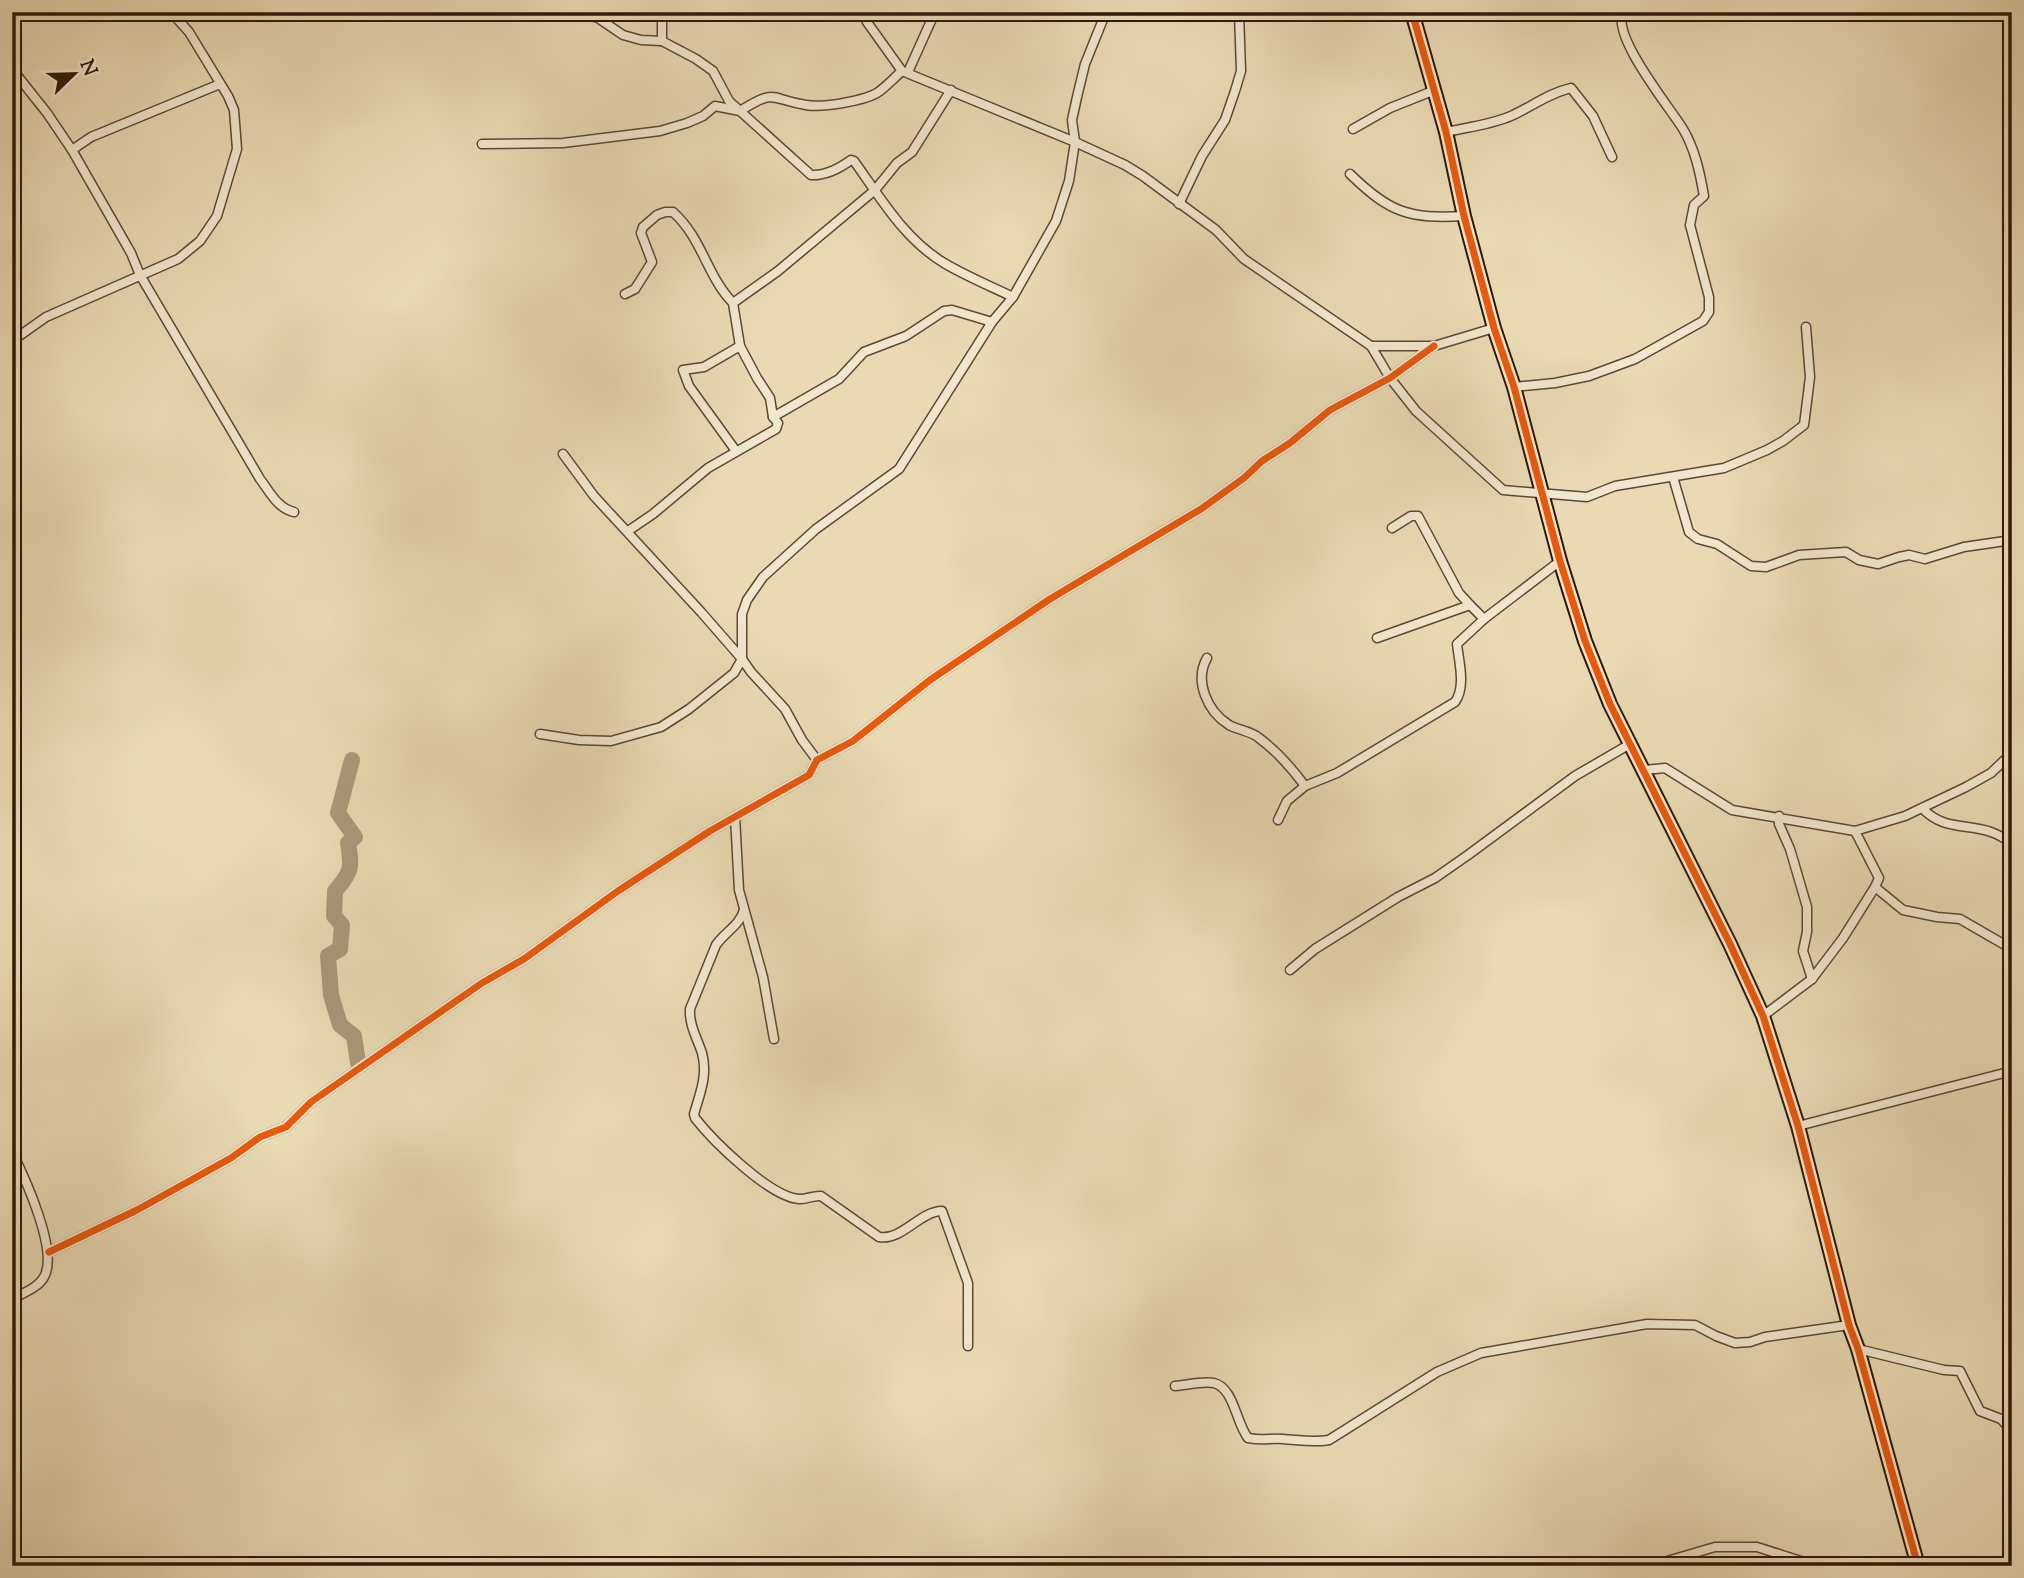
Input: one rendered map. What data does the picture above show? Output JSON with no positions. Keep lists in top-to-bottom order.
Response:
{
  "north": "top right"
}
